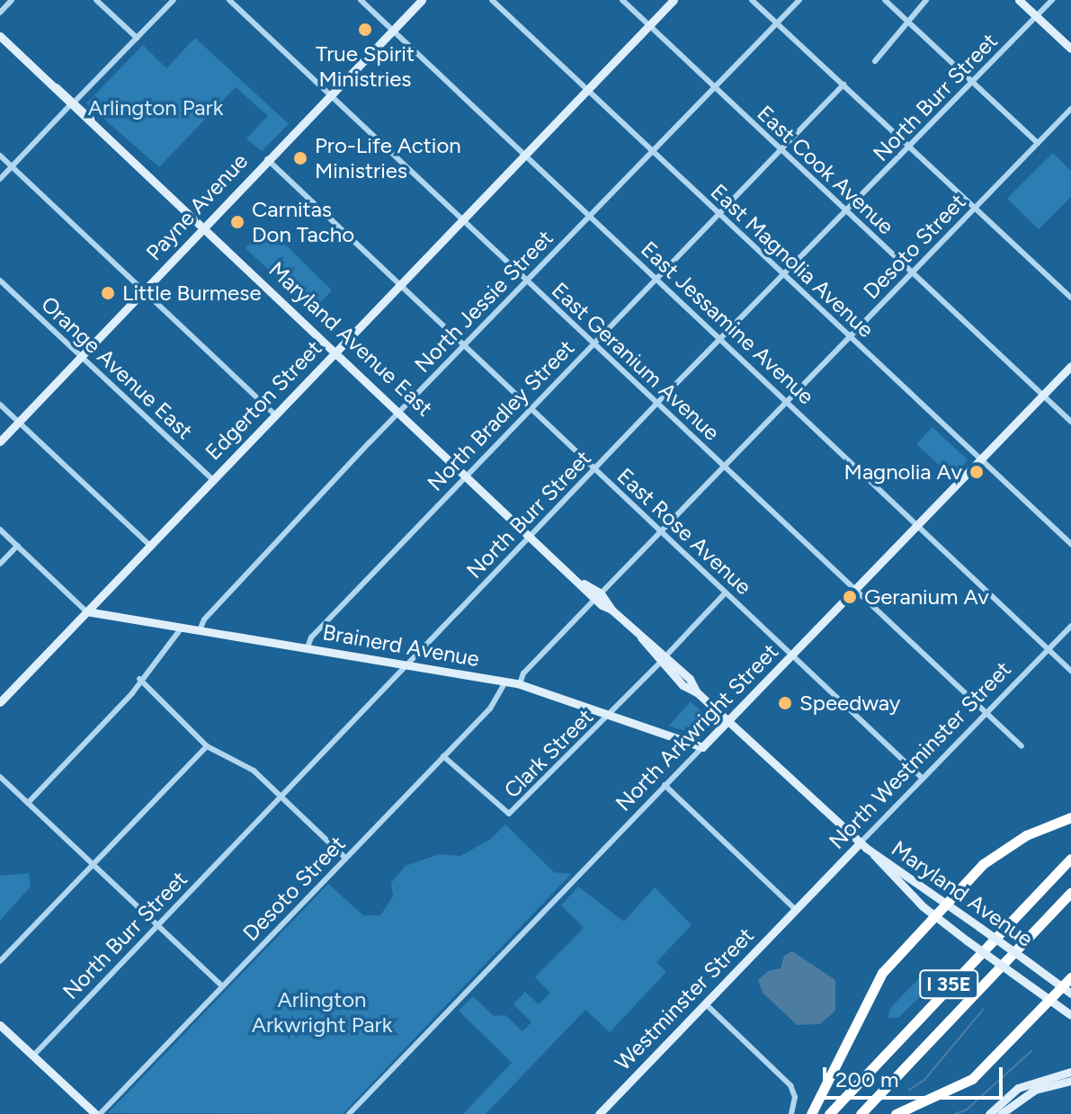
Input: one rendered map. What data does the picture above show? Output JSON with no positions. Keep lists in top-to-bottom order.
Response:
{
  "streets": {
    "highway": ["I 35E"],
    "street": [
      "North Burr Street",
      "East Cook Avenue",
      "Payne Avenue",
      "Desoto Street",
      "East Magnolia Avenue",
      "North Jessie Street",
      "East Jessamine Avenue",
      "Maryland Avenue East",
      "East Geranium Avenue",
      "Orange Avenue East",
      "Edgerton Street",
      "North Bradley Street",
      "East Rose Avenue",
      "Brainerd Avenue",
      "North Arkwright Street",
      "Clark Street",
      "North Westminster Street",
      "Maryland Avenue",
      "Westminster Street"
    ]
  },
  "crossings": [
    ["North Burr Street", "East Cook Avenue"],
    ["North Burr Street", "East Magnolia Avenue"],
    ["North Burr Street", "East Jessamine Avenue"],
    ["North Burr Street", "Maryland Avenue East"],
    ["North Burr Street", "East Geranium Avenue"],
    ["North Burr Street", "East Rose Avenue"],
    ["North Burr Street", "Brainerd Avenue"],
    ["East Cook Avenue", "Desoto Street"],
    ["East Cook Avenue", "North Jessie Street"],
    ["East Cook Avenue", "Edgerton Street"],
    ["East Cook Avenue", "North Bradley Street"],
    ["East Cook Avenue", "North Arkwright Street"],
    ["Payne Avenue", "East Jessamine Avenue"],
    ["Payne Avenue", "Maryland Avenue East"],
    ["Payne Avenue", "East Geranium Avenue"],
    ["Payne Avenue", "Orange Avenue East"],
    ["Payne Avenue", "East Rose Avenue"],
    ["Desoto Street", "East Magnolia Avenue"],
    ["Desoto Street", "East Jessamine Avenue"],
    ["Desoto Street", "Maryland Avenue East"],
    ["Desoto Street", "East Geranium Avenue"],
    ["Desoto Street", "East Rose Avenue"],
    ["Desoto Street", "Brainerd Avenue"],
    ["Desoto Street", "Clark Street"],
    ["East Magnolia Avenue", "North Jessie Street"],
    ["East Magnolia Avenue", "Edgerton Street"],
    ["East Magnolia Avenue", "North Bradley Street"],
    ["East Magnolia Avenue", "North Arkwright Street"],
    ["North Jessie Street", "East Jessamine Avenue"],
    ["North Jessie Street", "Maryland Avenue East"],
    ["North Jessie Street", "East Geranium Avenue"],
    ["North Jessie Street", "East Rose Avenue"],
    ["North Jessie Street", "Brainerd Avenue"],
    ["East Jessamine Avenue", "Edgerton Street"],
    ["East Jessamine Avenue", "North Bradley Street"],
    ["East Jessamine Avenue", "North Arkwright Street"],
    ["East Jessamine Avenue", "North Westminster Street"],
    ["Maryland Avenue East", "Edgerton Street"],
    ["Maryland Avenue East", "North Bradley Street"],
    ["Maryland Avenue East", "North Arkwright Street"],
    ["Maryland Avenue East", "Clark Street"],
    ["Maryland Avenue East", "North Westminster Street"],
    ["Maryland Avenue East", "Maryland Avenue"],
    ["East Geranium Avenue", "Edgerton Street"],
    ["East Geranium Avenue", "North Bradley Street"],
    ["East Geranium Avenue", "North Arkwright Street"],
    ["East Geranium Avenue", "North Westminster Street"],
    ["Orange Avenue East", "Edgerton Street"],
    ["Edgerton Street", "East Rose Avenue"],
    ["Edgerton Street", "Brainerd Avenue"],
    ["North Bradley Street", "East Rose Avenue"],
    ["North Bradley Street", "Brainerd Avenue"],
    ["East Rose Avenue", "North Arkwright Street"],
    ["East Rose Avenue", "Clark Street"],
    ["East Rose Avenue", "North Westminster Street"],
    ["Brainerd Avenue", "North Arkwright Street"],
    ["Brainerd Avenue", "Clark Street"],
    ["North Westminster Street", "Westminster Street"]
  ],
  "parks": ["Arlington Park", "Arlington Arkwright Park"],
  "places": [
    "True Spirit Ministries",
    "Pro-Life Action Ministries",
    "Carnitas Don Tacho",
    "Little Burmese",
    "Magnolia Av",
    "Geranium Av",
    "Speedway"
  ],
  "scale_bar": "200 m"
}
